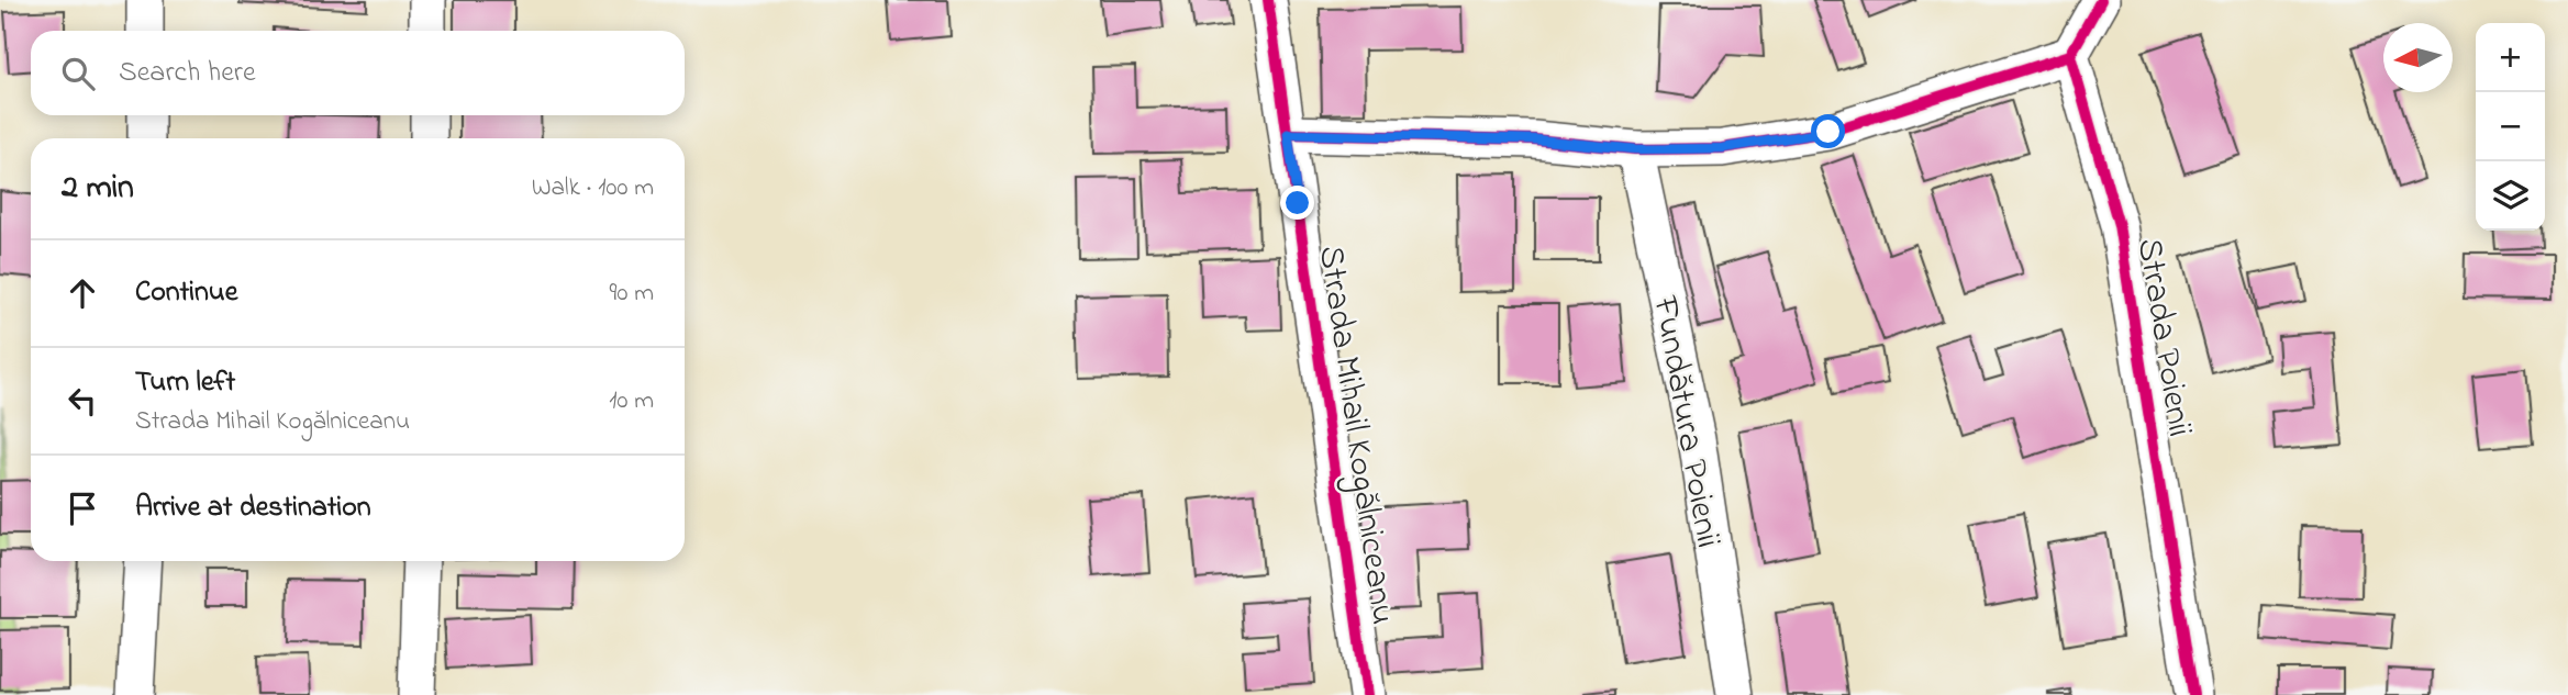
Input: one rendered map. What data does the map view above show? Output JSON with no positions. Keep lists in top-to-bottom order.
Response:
{
  "streets": {
    "street": ["Strada Poienii", "Fundătura Poienii", "Strada Mihail Kogălniceanu"]
  },
  "north": "left",
  "page": {
    "map_buttons": ["+", "−"],
    "search": "Search here",
    "heading": ["2 min", "Walk · 100 m"],
    "list": [
      ["Continue", "90 m"],
      ["Turn left", "Strada Mihail Kogălniceanu", "10 m"],
      "Arrive at destination"
    ]
  }
}
